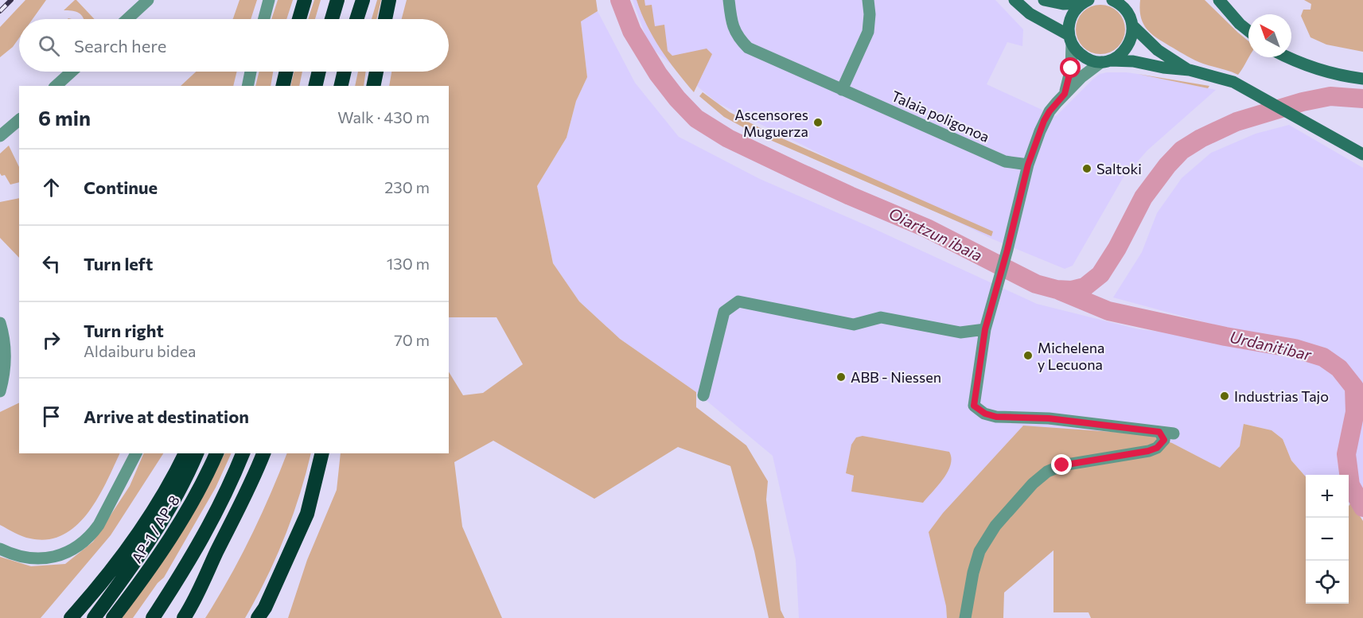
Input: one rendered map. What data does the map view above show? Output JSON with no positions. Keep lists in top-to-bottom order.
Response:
{
  "streets": {
    "highway": ["AP-1 / AP-8"],
    "street": ["Talaia poligonoa"]
  },
  "water": ["Oiartzun ibaia", "Urdanitibar"],
  "places": [
    "Ascensores Muguerza",
    "Saltoki",
    "Michelena y Lecuona",
    "ABB - Niessen",
    "Industrias Tajo"
  ],
  "north": "top left",
  "page": {
    "search": "Search here",
    "heading": ["6 min", "Walk · 430 m"],
    "list": [
      ["Continue", "230 m"],
      ["Turn left", "130 m"],
      ["Turn right", "Aldaiburu bidea", "70 m"],
      "Arrive at destination"
    ],
    "map_buttons": ["+", "−"]
  }
}
